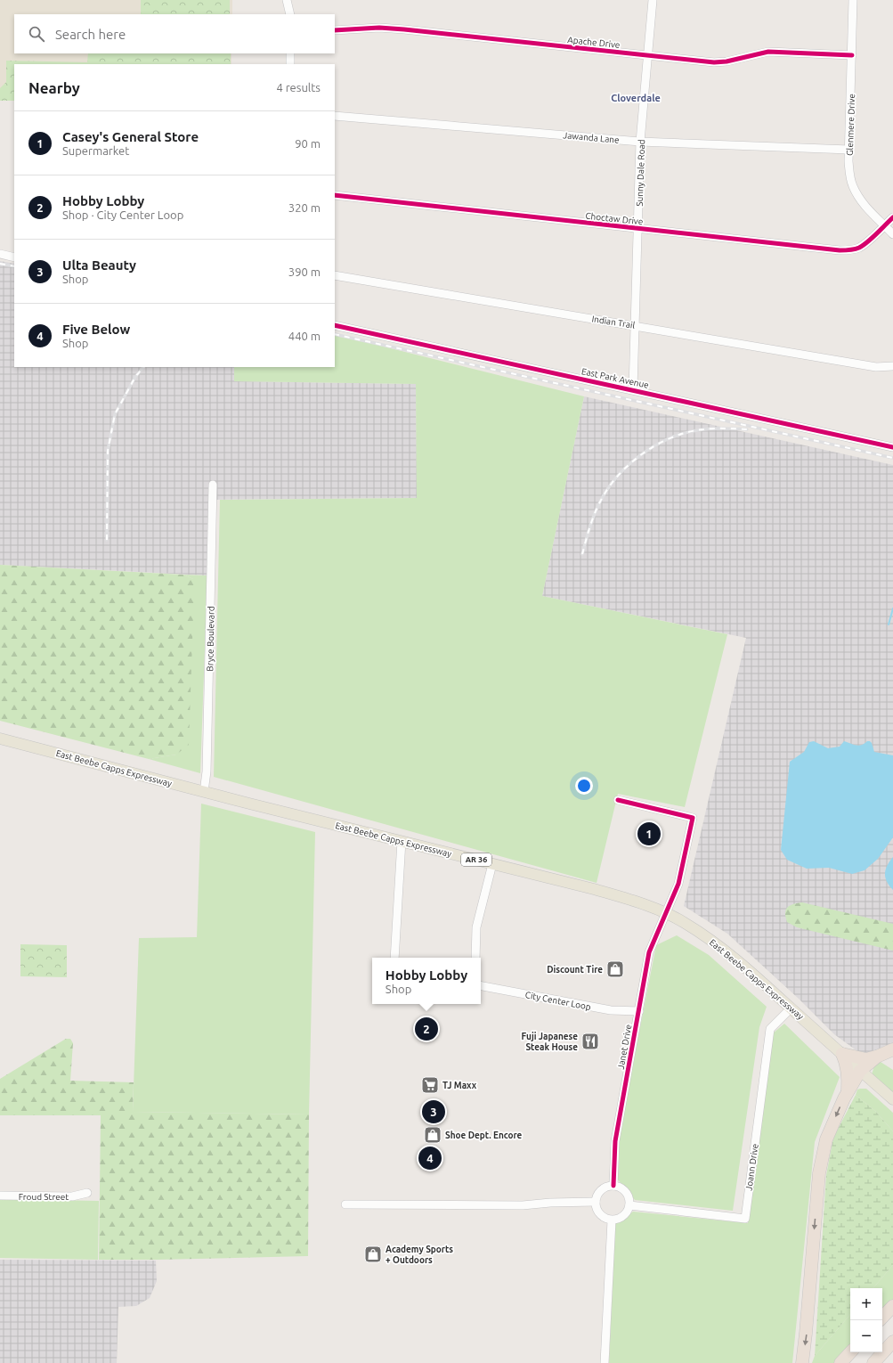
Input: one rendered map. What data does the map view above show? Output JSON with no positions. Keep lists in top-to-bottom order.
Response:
{
  "streets": {
    "main road": ["East Beebe Capps Expressway", "AR 36"],
    "street": [
      "Apache Drive",
      "Glenmere Drive",
      "Jawanda Lane",
      "Sunny Dale Road",
      "Choctaw Drive",
      "Indian Trail",
      "East Park Avenue",
      "Bryce Boulevard",
      "City Center Loop",
      "Janet Drive",
      "Joann Drive",
      "Froud Street"
    ]
  },
  "crossings": [
    ["Apache Drive", "Glenmere Drive"],
    ["Apache Drive", "Sunny Dale Road"],
    ["Glenmere Drive", "Jawanda Lane"],
    ["Glenmere Drive", "Choctaw Drive"],
    ["Jawanda Lane", "Sunny Dale Road"],
    ["Sunny Dale Road", "Choctaw Drive"],
    ["Sunny Dale Road", "Indian Trail"],
    ["Sunny Dale Road", "East Park Avenue"],
    ["Bryce Boulevard", "East Beebe Capps Expressway"],
    ["East Beebe Capps Expressway", "Janet Drive"],
    ["East Beebe Capps Expressway", "Joann Drive"],
    ["City Center Loop", "Janet Drive"],
    ["Janet Drive", "Joann Drive"]
  ],
  "districts": ["Cloverdale"],
  "places": {
    "shop": ["Discount Tire", "Shoe Dept. Encore", "Academy Sports + Outdoors"],
    "restaurant": ["Fuji Japanese Steak House"],
    "supermarket": ["TJ Maxx"]
  },
  "page": {
    "search": "Search here",
    "heading": ["Nearby", "4 results"],
    "list": [
      {
        "mark": "1",
        "name": "Casey's General Store",
        "note": "Supermarket",
        "value": "90 m"
      },
      {
        "mark": "2",
        "name": "Hobby Lobby",
        "note": "Shop · City Center Loop",
        "value": "320 m"
      },
      {
        "mark": "3",
        "name": "Ulta Beauty",
        "note": "Shop",
        "value": "390 m"
      },
      {
        "mark": "4",
        "name": "Five Below",
        "note": "Shop",
        "value": "440 m"
      }
    ],
    "pins": [
      "1",
      "2",
      "3",
      "4"
    ],
    "popup": ["Hobby Lobby", "Shop"],
    "map_buttons": ["+", "−"]
  }
}
